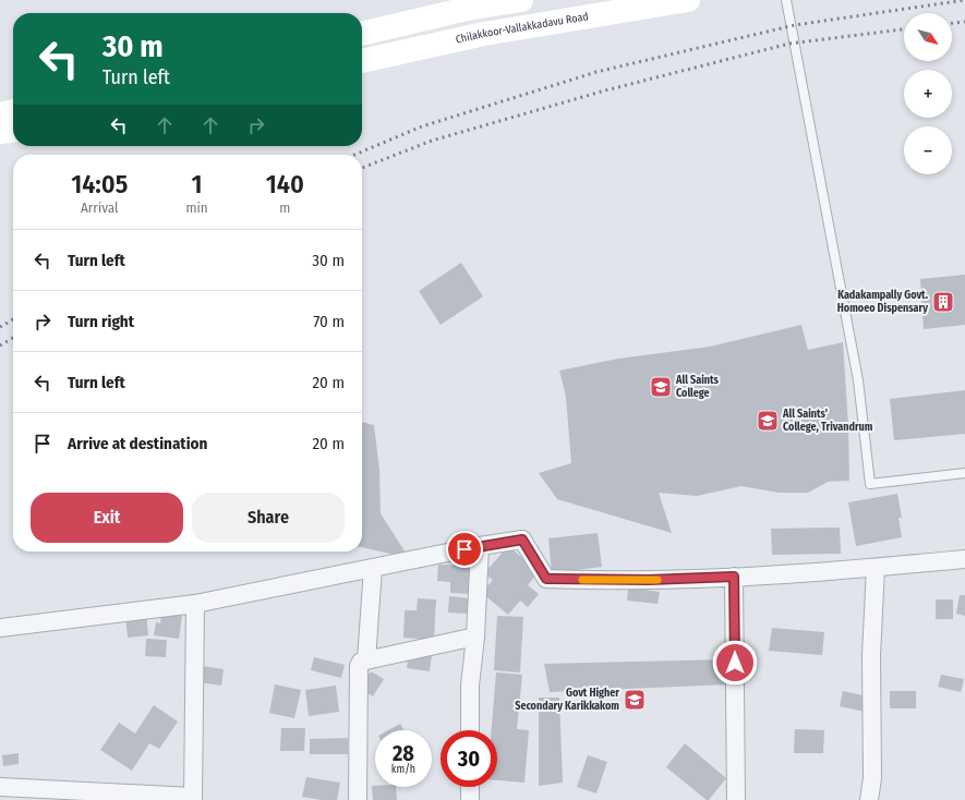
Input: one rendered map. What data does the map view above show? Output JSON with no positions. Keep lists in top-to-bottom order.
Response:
{
  "streets": {
    "main road": ["Chilakkoor-Vallakkadavu Road"]
  },
  "places": {
    "building": ["Kadakampally Govt. Homoeo Dispensary"],
    "school or university": ["All Saints College", "All Saints' College, Trivandrum", "Govt Higher Secondary Karikkakom"]
  },
  "north": "bottom right",
  "page": {
    "map_buttons": ["+", "−"],
    "turn": ["30 m", "Turn left"],
    "eta": [
      "14:05",
      "Arrival",
      "1",
      "min",
      "140",
      "m"
    ],
    "list": [
      {
        "name": "Turn left",
        "value": "30 m"
      },
      {
        "name": "Turn right",
        "value": "70 m"
      },
      {
        "name": "Turn left",
        "value": "20 m"
      },
      {
        "name": "Arrive at destination",
        "value": "20 m"
      }
    ],
    "buttons": ["Exit", "Share"],
    "speed": "28 km/h",
    "limit": "30"
  }
}
